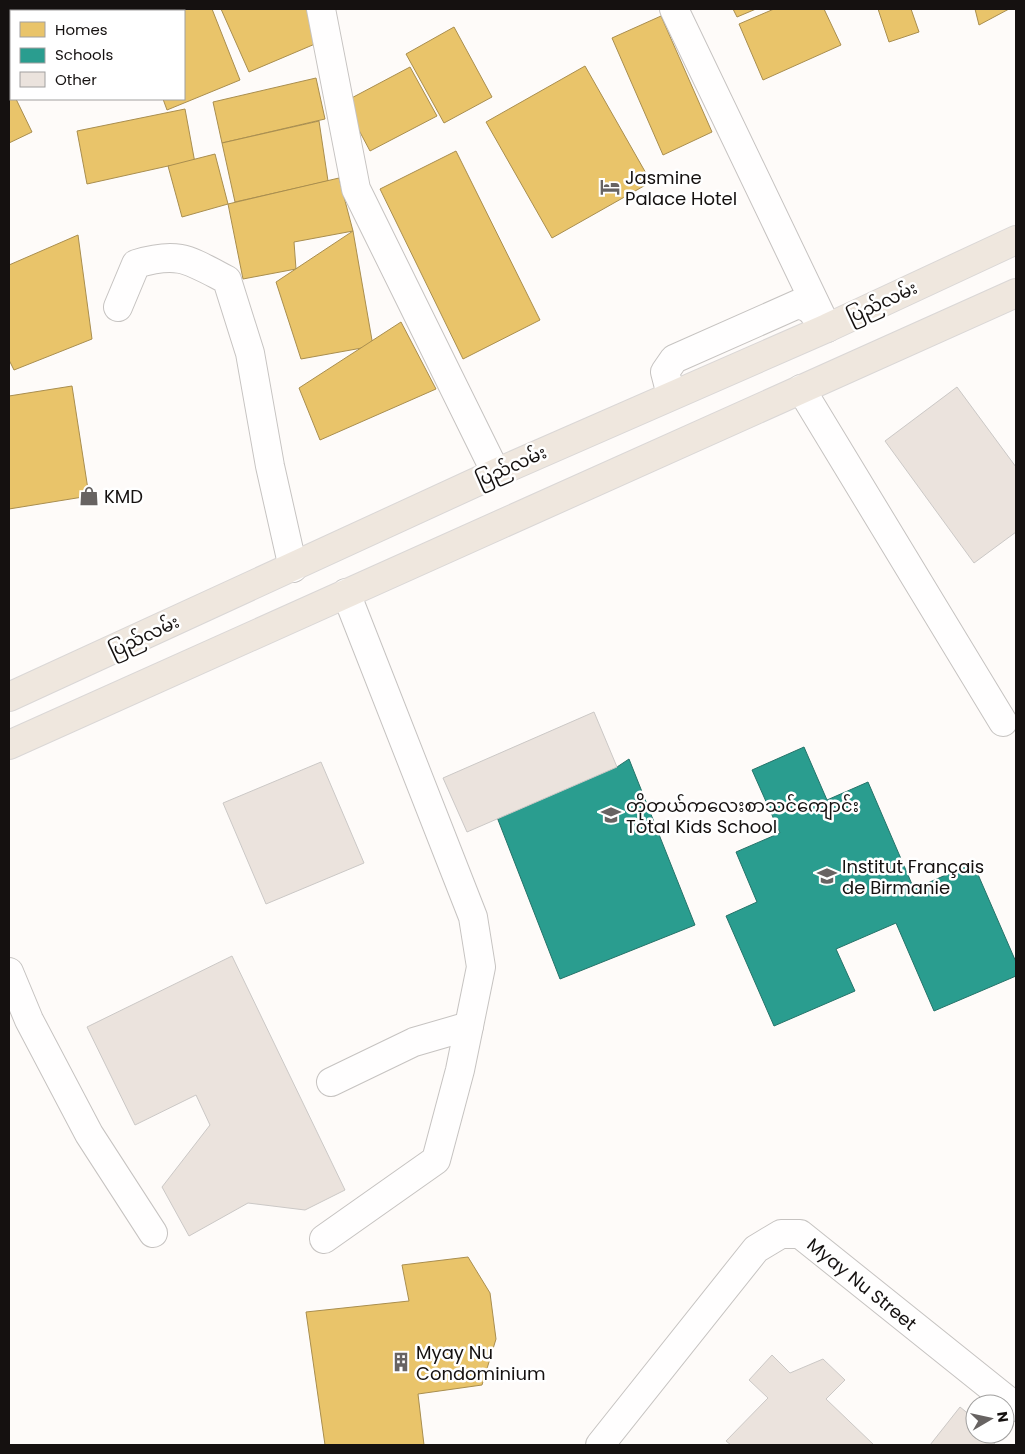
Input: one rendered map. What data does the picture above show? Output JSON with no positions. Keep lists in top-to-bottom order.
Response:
{
  "streets": {
    "highway": ["ပြည်လမ်း"],
    "street": ["Myay Nu Street"]
  },
  "places": {
    "hotel": ["Jasmine Palace Hotel"],
    "shop": ["KMD"],
    "school or university": ["တိုတယ်ကလေးစာသင်ကျောင်း Total Kids School", "Institut Français de Birmanie"],
    "building": ["Myay Nu Condominium"]
  },
  "legend": ["Homes", "Schools", "Other"],
  "north": "right"
}
